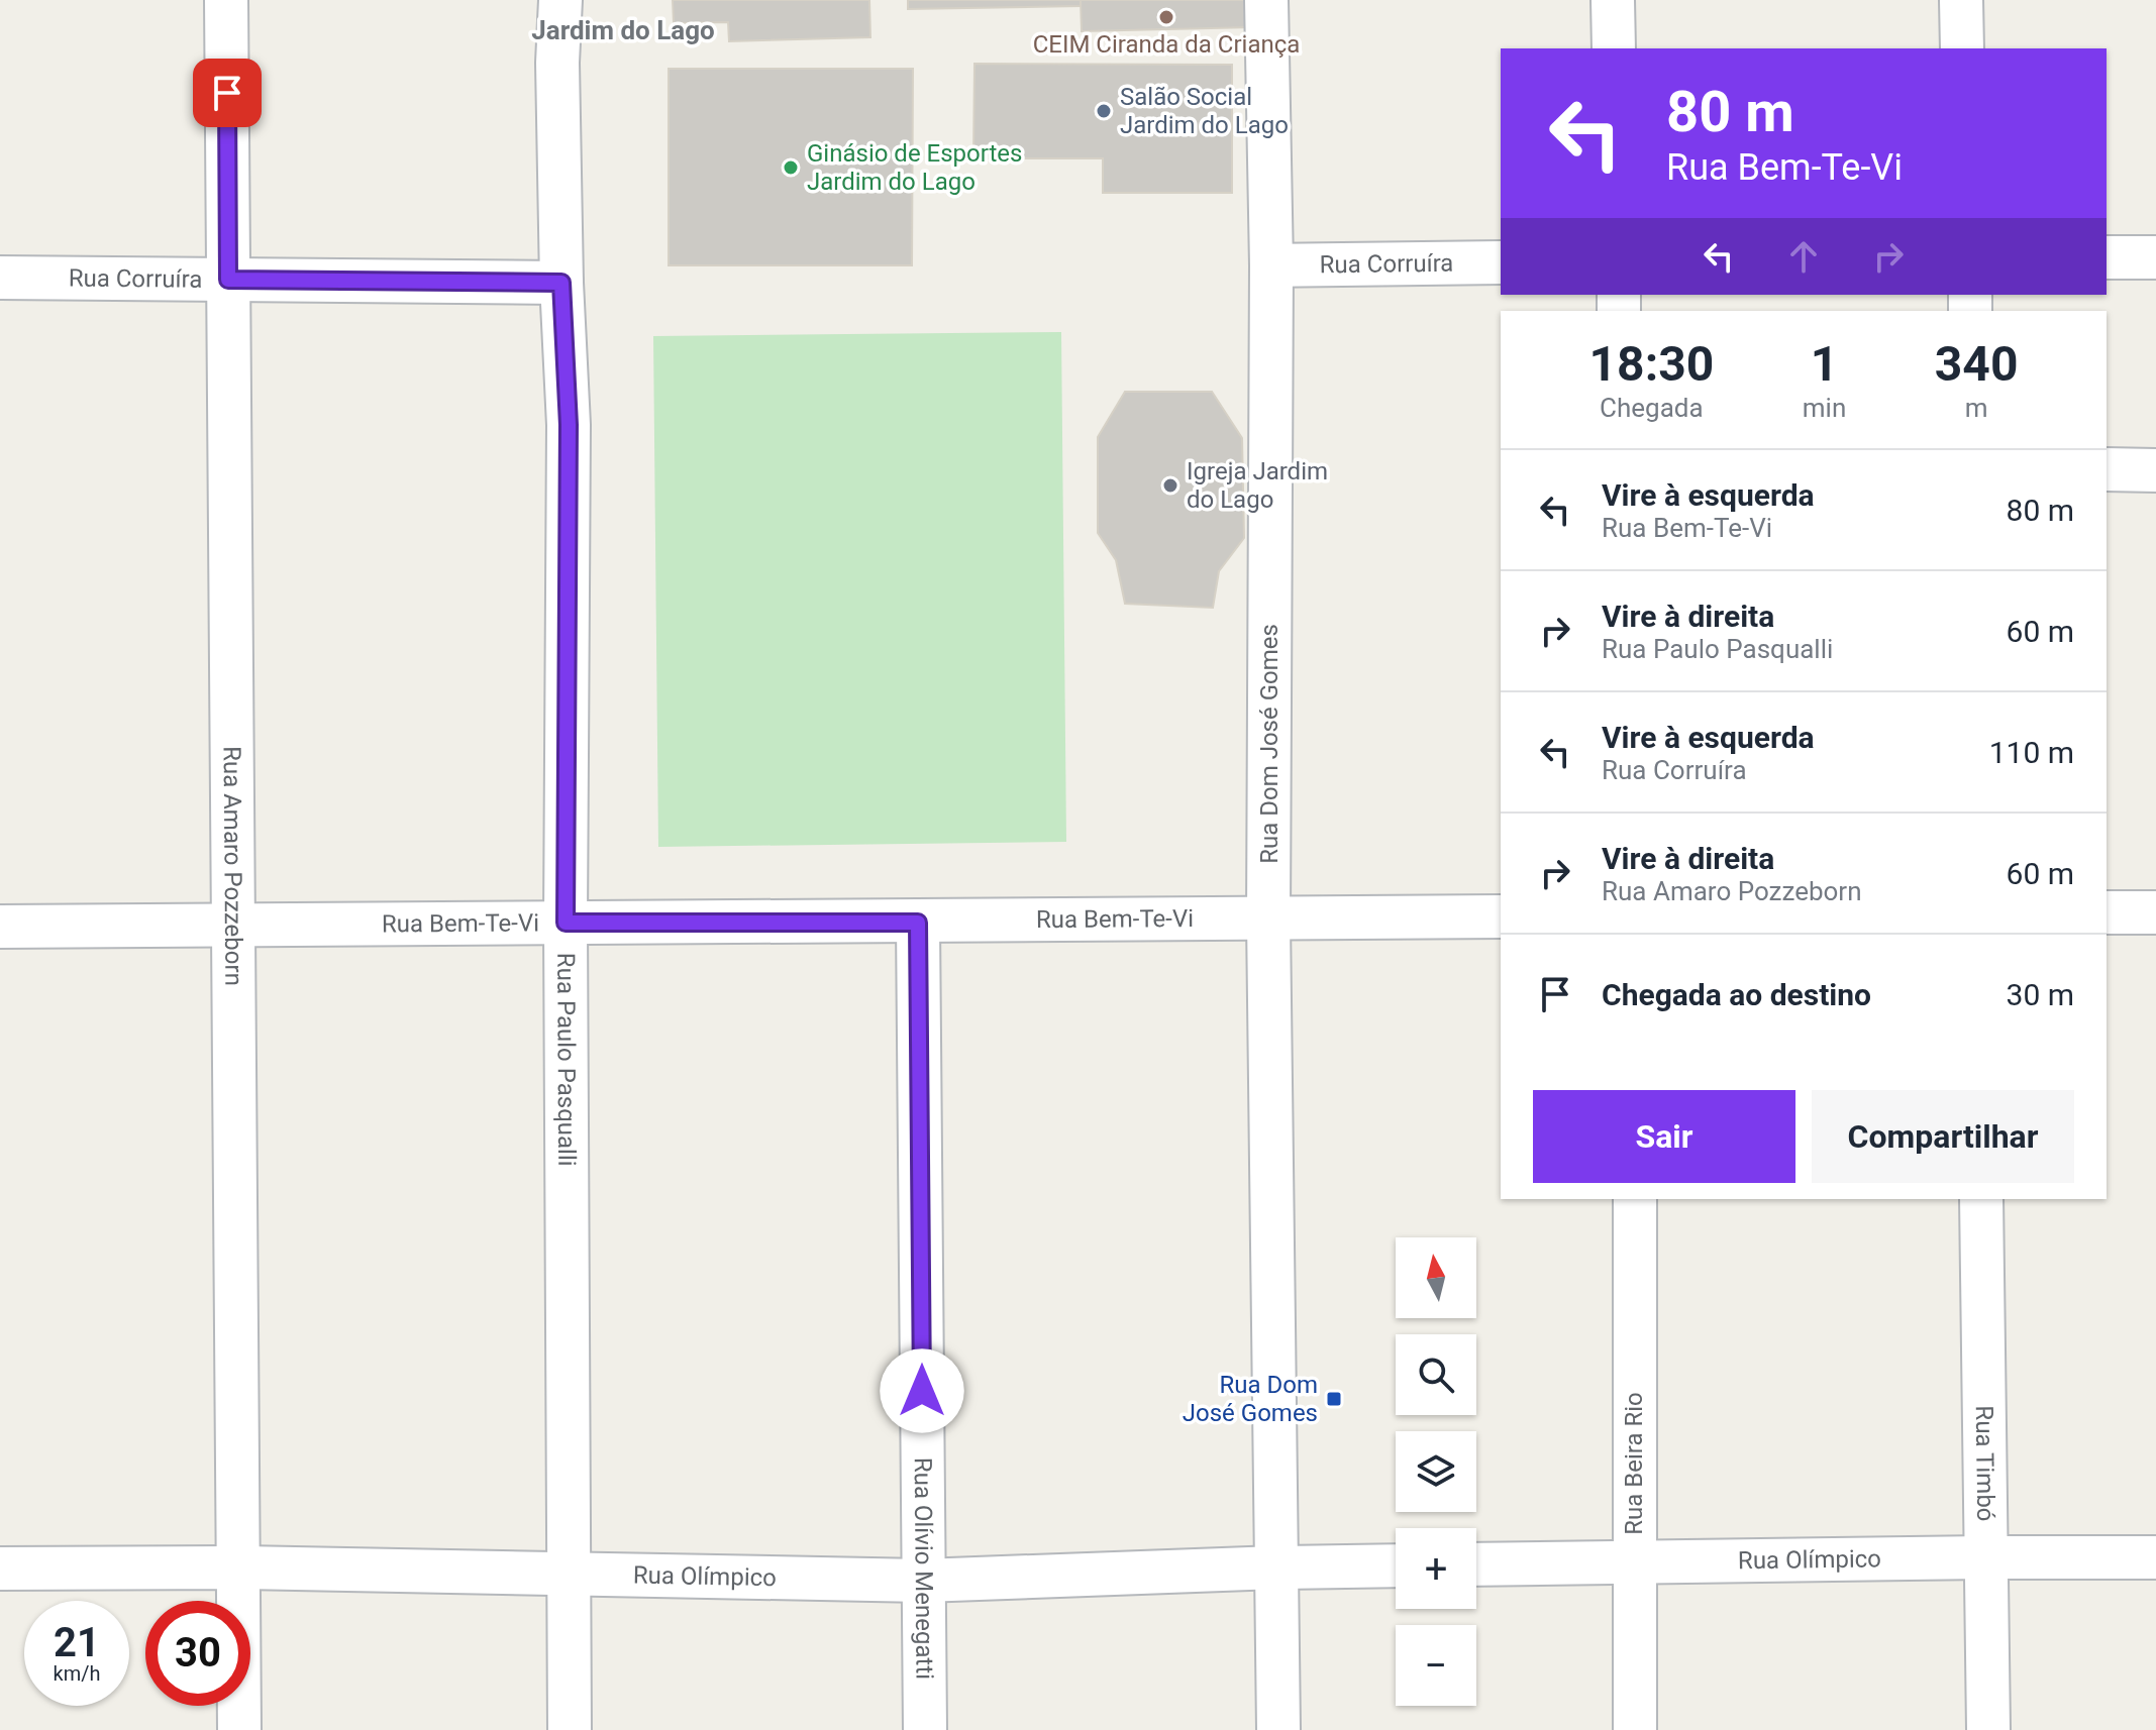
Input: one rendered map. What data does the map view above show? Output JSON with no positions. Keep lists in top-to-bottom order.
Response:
{
  "streets": {
    "street": [
      "Rua Corruíra",
      "Rua Dom José Gomes",
      "Rua Amaro Pozzeborn",
      "Rua Bem-Te-Vi",
      "Rua Paulo Pasqualli",
      "Rua Beira Rio",
      "Rua Timbó",
      "Rua Olímpico",
      "Rua Olívio Menegatti"
    ]
  },
  "crossings": [
    ["Rua Corruíra", "Rua Dom José Gomes"],
    ["Rua Corruíra", "Rua Amaro Pozzeborn"],
    ["Rua Corruíra", "Rua Paulo Pasqualli"],
    ["Rua Dom José Gomes", "Rua Bem-Te-Vi"],
    ["Rua Dom José Gomes", "Rua Olímpico"],
    ["Rua Amaro Pozzeborn", "Rua Bem-Te-Vi"],
    ["Rua Amaro Pozzeborn", "Rua Olímpico"],
    ["Rua Bem-Te-Vi", "Rua Paulo Pasqualli"],
    ["Rua Bem-Te-Vi", "Rua Olívio Menegatti"],
    ["Rua Paulo Pasqualli", "Rua Olímpico"],
    ["Rua Beira Rio", "Rua Olímpico"],
    ["Rua Timbó", "Rua Olímpico"],
    ["Rua Olímpico", "Rua Olívio Menegatti"]
  ],
  "districts": ["Jardim do Lago"],
  "places": {
    "other": [
      "CEIM Ciranda da Criança",
      "Salão Social Jardim do Lago",
      "Ginásio de Esportes Jardim do Lago",
      "Igreja Jardim do Lago"
    ],
    "transit": ["Rua Dom José Gomes"]
  },
  "north": "top",
  "page": {
    "turn": ["80 m", "Rua Bem-Te-Vi"],
    "eta": [
      "18:30",
      "Chegada",
      "1",
      "min",
      "340",
      "m"
    ],
    "list": [
      {
        "name": "Vire à esquerda",
        "note": "Rua Bem-Te-Vi",
        "value": "80 m"
      },
      {
        "name": "Vire à direita",
        "note": "Rua Paulo Pasqualli",
        "value": "60 m"
      },
      {
        "name": "Vire à esquerda",
        "note": "Rua Corruíra",
        "value": "110 m"
      },
      {
        "name": "Vire à direita",
        "note": "Rua Amaro Pozzeborn",
        "value": "60 m"
      },
      {
        "name": "Chegada ao destino",
        "value": "30 m"
      }
    ],
    "buttons": ["Sair", "Compartilhar"],
    "map_buttons": ["+", "−"],
    "speed": "21 km/h",
    "limit": "30"
  }
}
